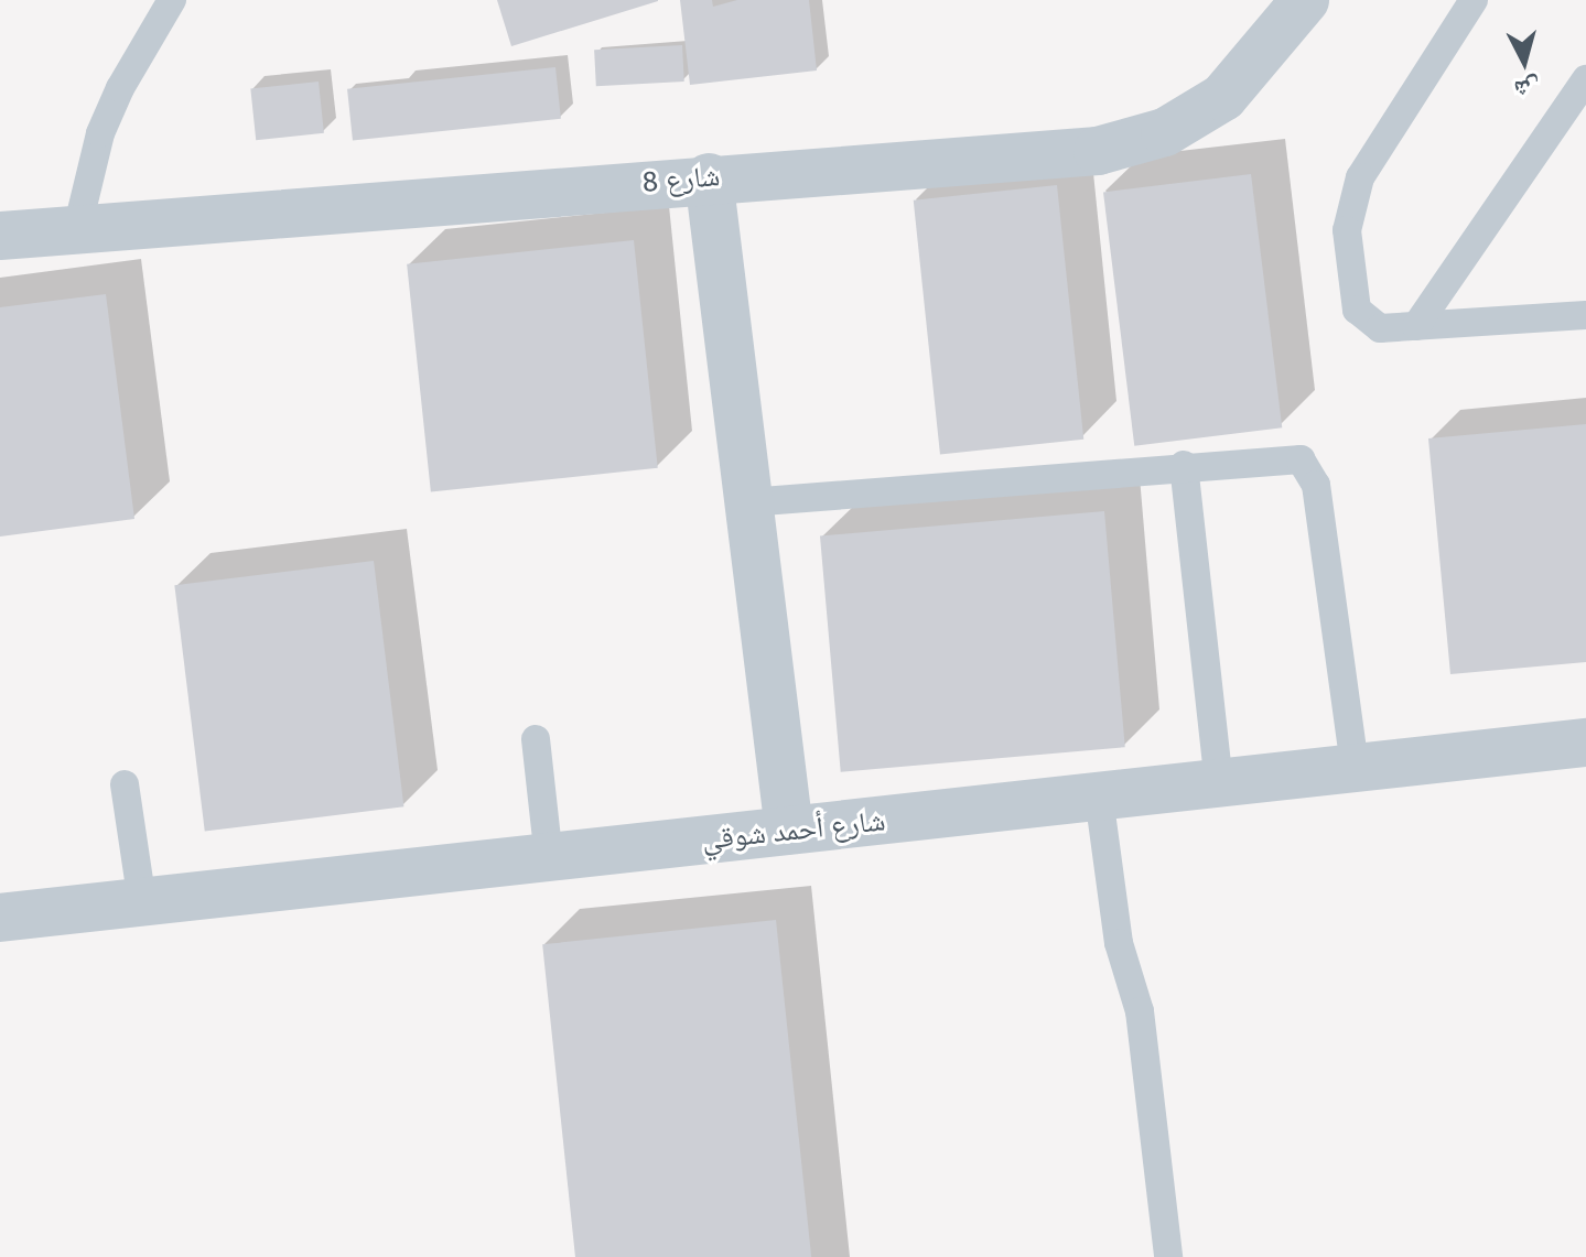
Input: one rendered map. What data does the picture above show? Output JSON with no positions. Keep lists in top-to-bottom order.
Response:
{
  "streets": {
    "street": ["شارع 8", "شارع أحمد شوقي"]
  },
  "north": "bottom"
}
